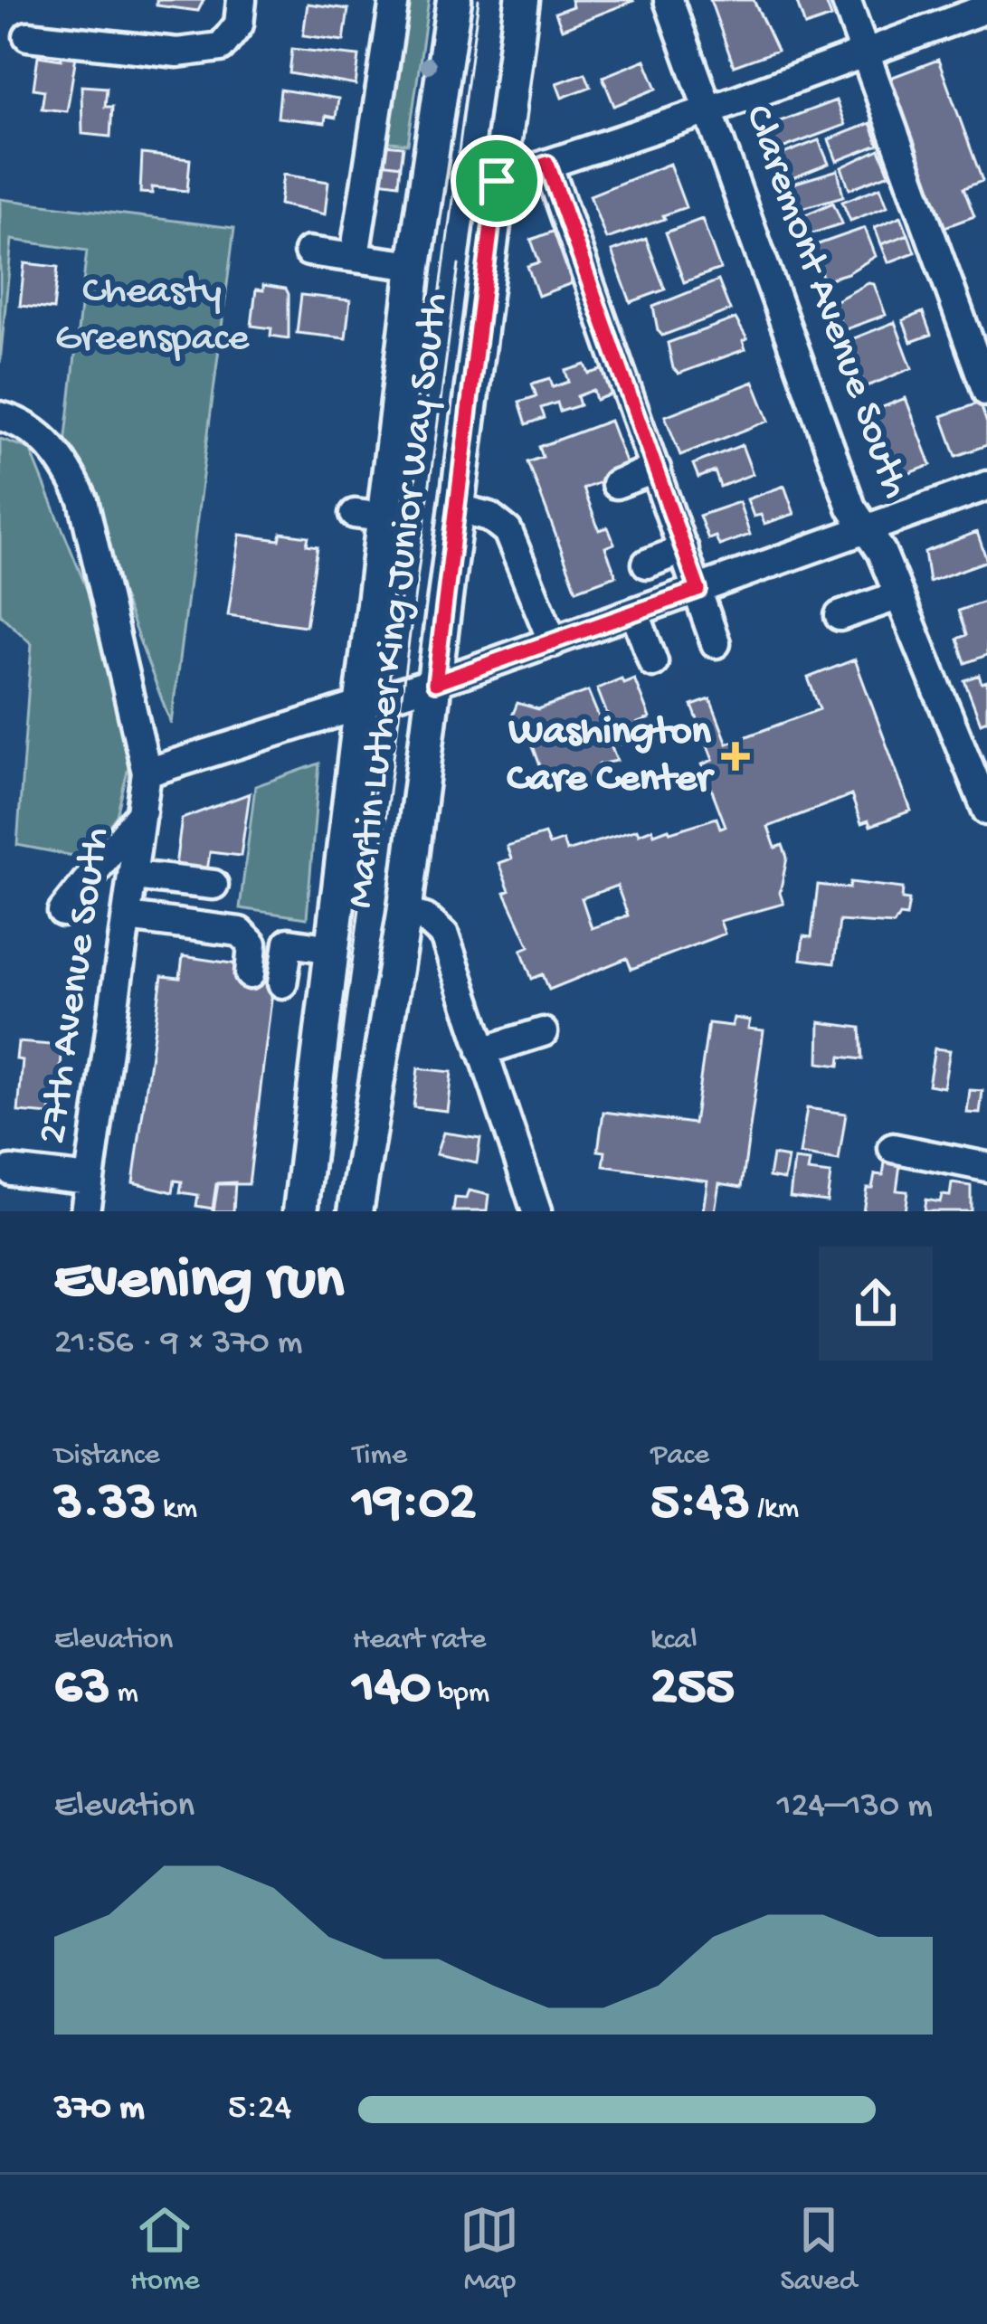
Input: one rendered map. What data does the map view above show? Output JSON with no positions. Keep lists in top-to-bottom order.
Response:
{
  "streets": {
    "main road": ["Martin Luther King Junior Way South"],
    "street": ["Claremont Avenue South", "27th Avenue South"]
  },
  "parks": ["Cheasty Greenspace"],
  "places": {
    "health": ["Washington Care Center"]
  },
  "page": {
    "heading": ["Evening run", "21:56 · 9 × 370 m"],
    "stats": [
      ["Distance", "3.33 km"],
      ["Time", "19:02"],
      ["Pace", "5:43 /km"],
      ["Elevation", "63 m"],
      ["Heart rate", "140 bpm"],
      ["kcal", "255"]
    ],
    "chart": ["Elevation", "124–130 m"],
    "list": [
      {
        "name": "370 m",
        "note": "5:24"
      }
    ],
    "tabs": ["Home", "Map", "Saved"]
  }
}
